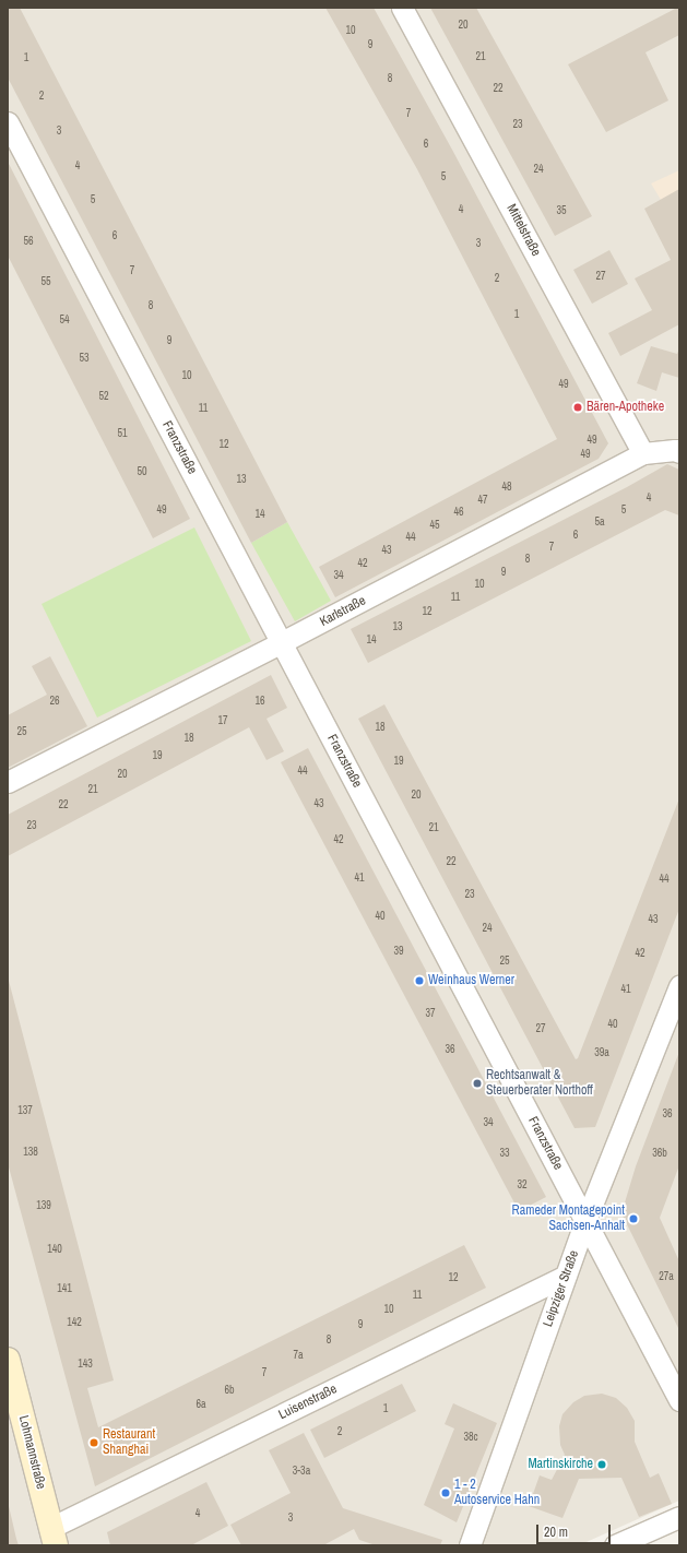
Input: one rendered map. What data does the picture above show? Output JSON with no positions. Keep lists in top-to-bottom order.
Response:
{
  "streets": {
    "main road": ["Lohmannstraße"],
    "street": [
      "Mittelstraße",
      "Franzstraße",
      "Karlstraße",
      "Leipziger Straße",
      "Luisenstraße"
    ]
  },
  "crossings": [
    ["Mittelstraße", "Karlstraße"],
    ["Franzstraße", "Karlstraße"],
    ["Franzstraße", "Leipziger Straße"],
    ["Leipziger Straße", "Luisenstraße"],
    ["Luisenstraße", "Lohmannstraße"]
  ],
  "places": [
    "Bären-Apotheke",
    "Weinhaus Werner",
    "Rechtsanwalt & Steuerberater Northoff",
    "Rameder Montagepoint Sachsen-Anhalt",
    "Restaurant Shanghai",
    "Martinskirche",
    "1 - 2 Autoservice Hahn"
  ],
  "house_numbers": [
    "20",
    "10",
    "9",
    "21",
    "1",
    "8",
    "22",
    "2",
    "7",
    "23",
    "3",
    "6",
    "4",
    "24",
    "5",
    "5",
    "4",
    "35",
    "6",
    "56",
    "3",
    "7",
    "27",
    "2",
    "55",
    "8",
    "1",
    "54",
    "9",
    "53",
    "10",
    "49",
    "52",
    "11",
    "51",
    "49",
    "12",
    "49",
    "50",
    "13",
    "48",
    "4",
    "47",
    "49",
    "5",
    "46",
    "14",
    "5a",
    "45",
    "6",
    "44",
    "7",
    "43",
    "8",
    "42",
    "9",
    "34",
    "10",
    "11",
    "12",
    "13",
    "14",
    "26",
    "16",
    "17",
    "18",
    "25",
    "18",
    "19",
    "19",
    "44",
    "20",
    "21",
    "20",
    "43",
    "22",
    "23",
    "21",
    "42",
    "22",
    "41",
    "44",
    "23",
    "40",
    "43",
    "24",
    "39",
    "42",
    "25",
    "41",
    "37",
    "40",
    "27",
    "36",
    "39a",
    "137",
    "36",
    "34",
    "138",
    "33",
    "36b",
    "32",
    "139",
    "140",
    "27a",
    "12",
    "141",
    "11",
    "10",
    "142",
    "9",
    "8",
    "7a",
    "143",
    "7",
    "6b",
    "6a",
    "1",
    "2",
    "38c",
    "3-3a",
    "4",
    "3"
  ],
  "scale_bar": "20 m"
}
